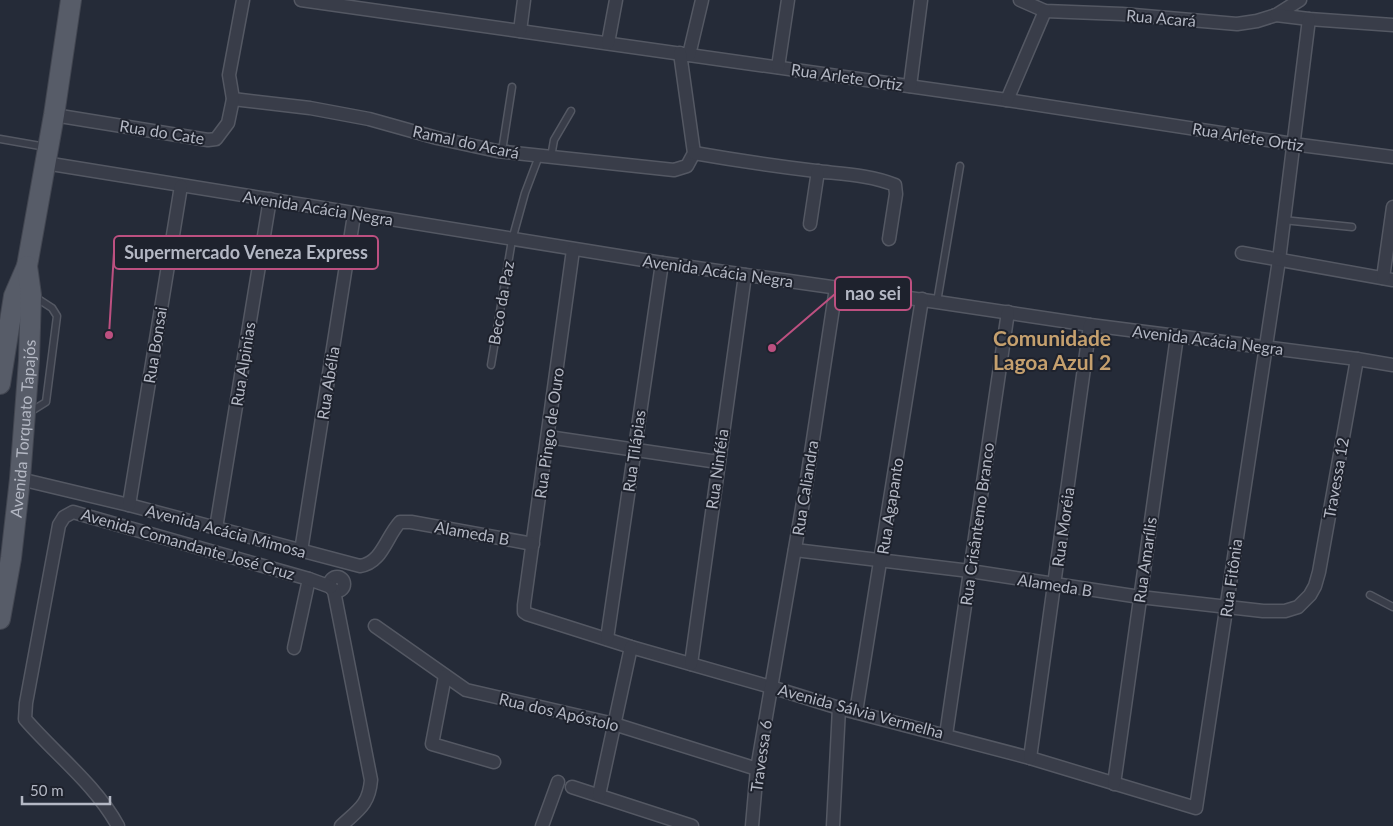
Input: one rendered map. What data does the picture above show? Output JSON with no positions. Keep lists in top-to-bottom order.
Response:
{
  "streets": {
    "main road": ["Avenida Torquato Tapajós"],
    "street": [
      "Rua Acará",
      "Rua Arlete Ortiz",
      "Rua do Cate",
      "Ramal do Acará",
      "Avenida Acácia Negra",
      "Rua Bonsai",
      "Rua Alpinias",
      "Rua Abélia",
      "Rua Pingo de Ouro",
      "Rua Tilápias",
      "Rua Ninféia",
      "Travessa 12",
      "Rua Caliandra",
      "Rua Agapanto",
      "Rua Crisântemo Branco",
      "Rua Moréia",
      "Avenida Acácia Mimosa",
      "Alameda B",
      "Avenida Comandante José Cruz",
      "Rua Amarílis",
      "Rua Fitônia",
      "Avenida Sálvia Vermelha",
      "Rua dos Apóstolo",
      "Travessa 6"
    ],
    "lane": ["Beco da Paz"]
  },
  "crossings": [
    ["Rua Arlete Ortiz", "Rua Fitônia"],
    ["Rua do Cate", "Ramal do Acará"],
    ["Rua do Cate", "Avenida Torquato Tapajós"],
    ["Ramal do Acará", "Beco da Paz"],
    ["Avenida Acácia Negra", "Beco da Paz"],
    ["Avenida Acácia Negra", "Rua Bonsai"],
    ["Avenida Acácia Negra", "Rua Alpinias"],
    ["Avenida Acácia Negra", "Rua Abélia"],
    ["Avenida Acácia Negra", "Avenida Torquato Tapajós"],
    ["Avenida Acácia Negra", "Rua Pingo de Ouro"],
    ["Avenida Acácia Negra", "Rua Tilápias"],
    ["Avenida Acácia Negra", "Rua Ninféia"],
    ["Avenida Acácia Negra", "Travessa 12"],
    ["Avenida Acácia Negra", "Rua Caliandra"],
    ["Avenida Acácia Negra", "Rua Agapanto"],
    ["Avenida Acácia Negra", "Rua Crisântemo Branco"],
    ["Avenida Acácia Negra", "Rua Moréia"],
    ["Avenida Acácia Negra", "Rua Amarílis"],
    ["Avenida Acácia Negra", "Rua Fitônia"],
    ["Rua Bonsai", "Avenida Acácia Mimosa"],
    ["Rua Alpinias", "Avenida Acácia Mimosa"],
    ["Rua Abélia", "Avenida Acácia Mimosa"],
    ["Avenida Torquato Tapajós", "Avenida Acácia Mimosa"],
    ["Rua Pingo de Ouro", "Alameda B"],
    ["Rua Pingo de Ouro", "Avenida Sálvia Vermelha"],
    ["Rua Tilápias", "Avenida Sálvia Vermelha"],
    ["Rua Ninféia", "Avenida Sálvia Vermelha"],
    ["Travessa 12", "Alameda B"],
    ["Rua Caliandra", "Alameda B"],
    ["Rua Caliandra", "Avenida Sálvia Vermelha"],
    ["Rua Caliandra", "Travessa 6"],
    ["Rua Agapanto", "Alameda B"],
    ["Rua Agapanto", "Avenida Sálvia Vermelha"],
    ["Rua Crisântemo Branco", "Alameda B"],
    ["Rua Crisântemo Branco", "Avenida Sálvia Vermelha"],
    ["Rua Moréia", "Alameda B"],
    ["Rua Moréia", "Avenida Sálvia Vermelha"],
    ["Avenida Acácia Mimosa", "Alameda B"],
    ["Alameda B", "Rua Amarílis"],
    ["Alameda B", "Rua Fitônia"],
    ["Rua Amarílis", "Avenida Sálvia Vermelha"],
    ["Rua Fitônia", "Avenida Sálvia Vermelha"],
    ["Avenida Sálvia Vermelha", "Travessa 6"],
    ["Rua dos Apóstolo", "Travessa 6"]
  ],
  "districts": ["Comunidade Lagoa Azul 2"],
  "places": ["Supermercado Veneza Express", "nao sei"],
  "scale_bar": "50 m"
}
